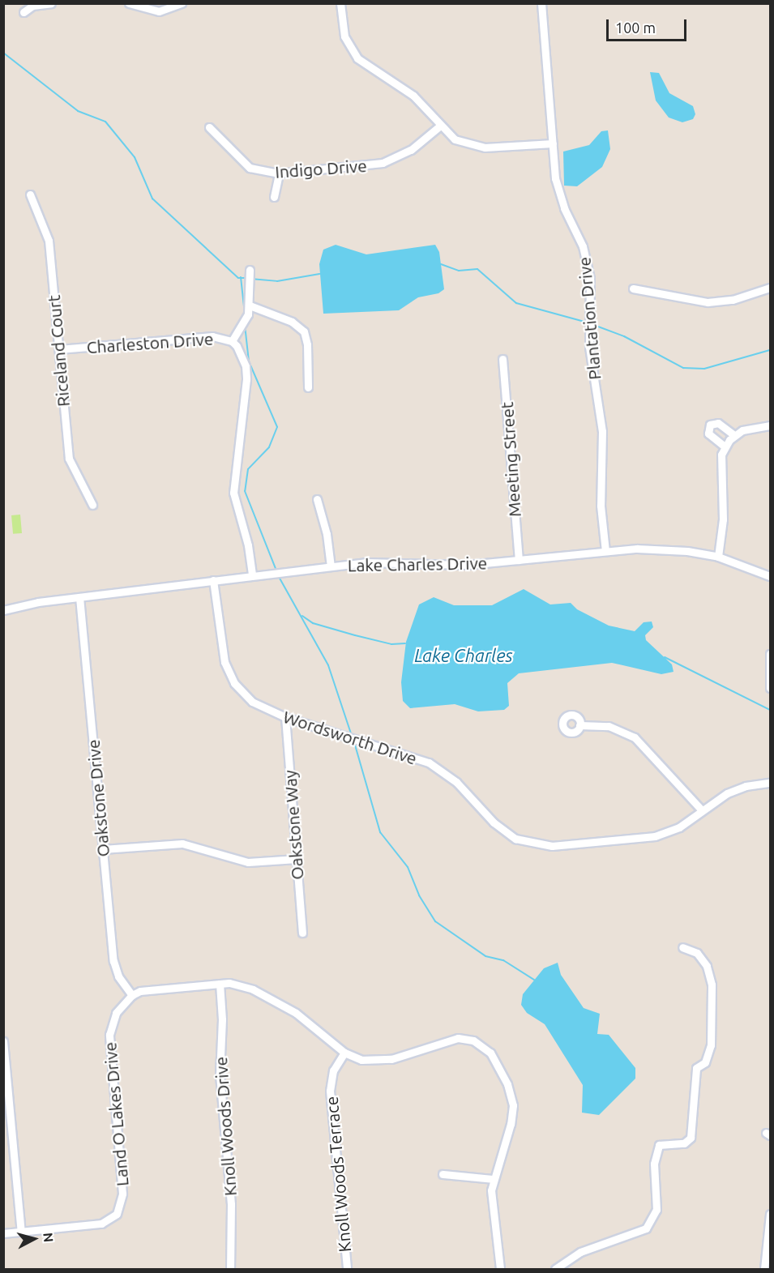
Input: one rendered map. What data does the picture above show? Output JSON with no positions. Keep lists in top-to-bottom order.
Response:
{
  "streets": {
    "street": [
      "Indigo Drive",
      "Plantation Drive",
      "Charleston Drive",
      "Riceland Court",
      "Meeting Street",
      "Lake Charles Drive",
      "Wordsworth Drive",
      "Oakstone Drive",
      "Oakstone Way",
      "Land O Lakes Drive",
      "Knoll Woods Drive",
      "Knoll Woods Terrace"
    ]
  },
  "crossings": [
    ["Plantation Drive", "Lake Charles Drive"],
    ["Charleston Drive", "Riceland Court"],
    ["Charleston Drive", "Lake Charles Drive"],
    ["Meeting Street", "Lake Charles Drive"],
    ["Lake Charles Drive", "Wordsworth Drive"],
    ["Lake Charles Drive", "Oakstone Drive"],
    ["Wordsworth Drive", "Oakstone Way"],
    ["Oakstone Drive", "Land O Lakes Drive"]
  ],
  "water": ["Lake Charles"],
  "scale_bar": "100 m",
  "north": "right"
}
